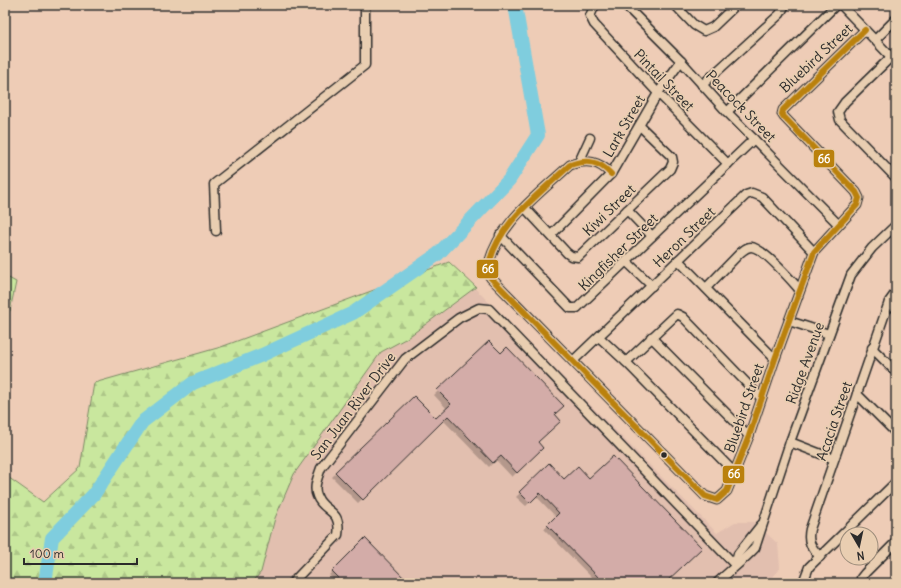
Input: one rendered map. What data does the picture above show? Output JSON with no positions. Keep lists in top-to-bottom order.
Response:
{
  "streets": {
    "street": [
      "Bluebird Street",
      "Pintail Street",
      "Peacock Street",
      "Lark Street",
      "Kiwi Street",
      "Heron Street",
      "Kingfisher Street",
      "Ridge Avenue",
      "San Juan River Drive",
      "Acacia Street"
    ]
  },
  "crossings": [
    ["Bluebird Street", "Peacock Street"],
    ["Bluebird Street", "Kiwi Street"],
    ["Bluebird Street", "Heron Street"],
    ["Bluebird Street", "Kingfisher Street"],
    ["Pintail Street", "Lark Street"],
    ["Pintail Street", "Kingfisher Street"],
    ["Peacock Street", "Lark Street"],
    ["Peacock Street", "Kingfisher Street"],
    ["Lark Street", "Kiwi Street"],
    ["Ridge Avenue", "San Juan River Drive"]
  ],
  "lines": ["transit line 66"],
  "scale_bar": "100 m",
  "north": "bottom"
}
